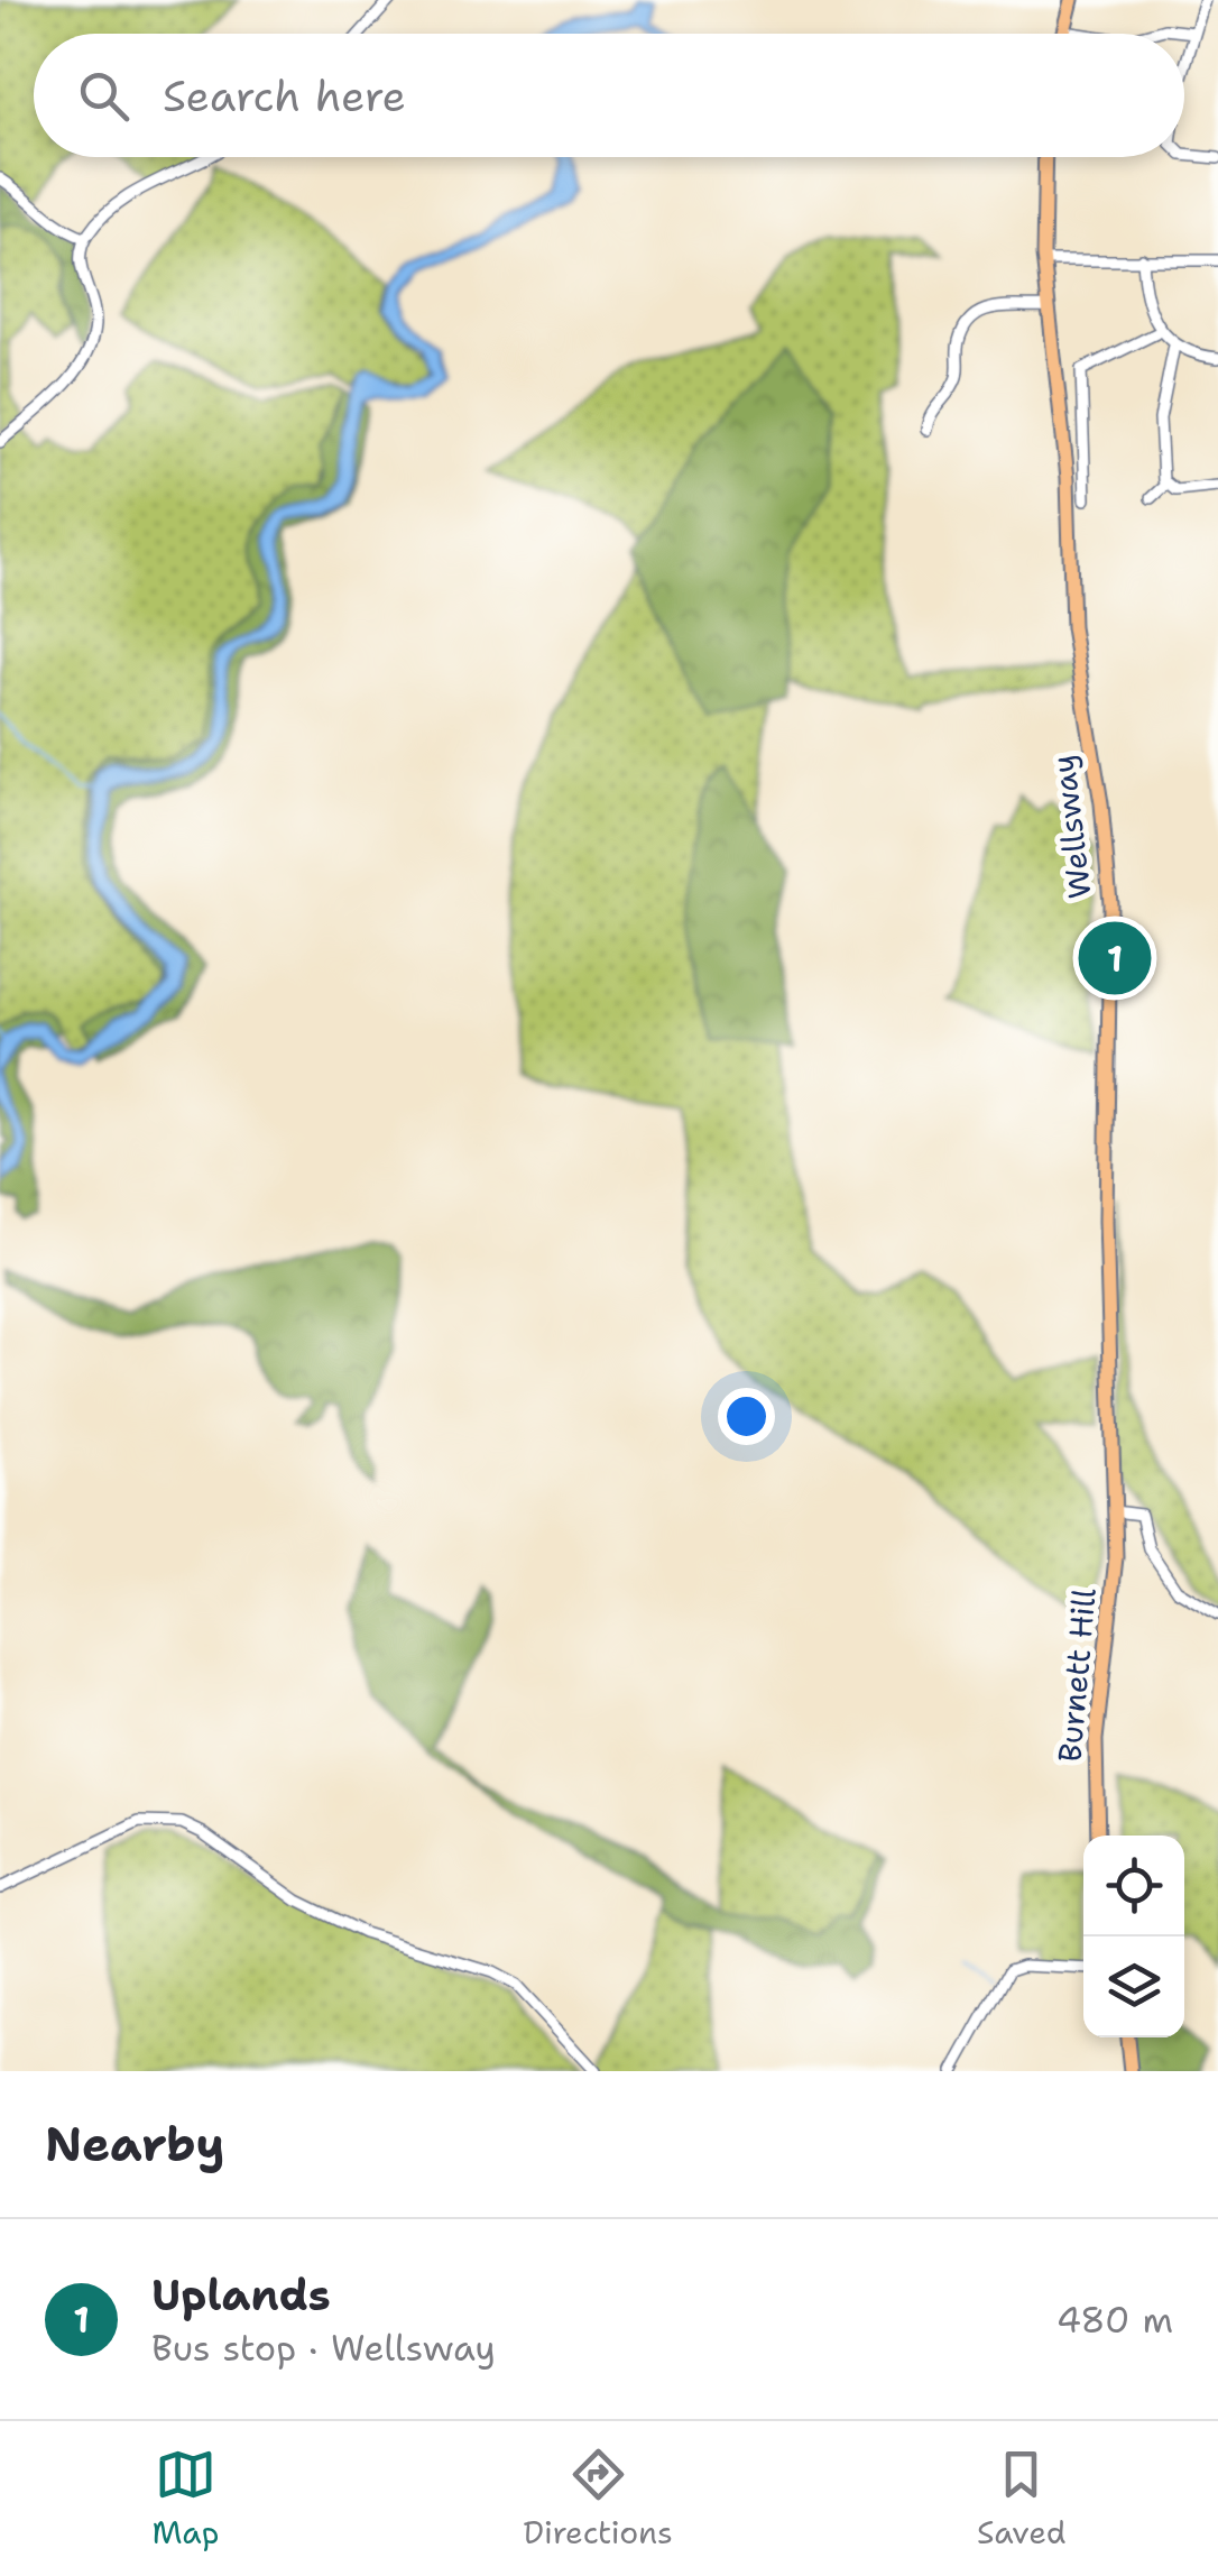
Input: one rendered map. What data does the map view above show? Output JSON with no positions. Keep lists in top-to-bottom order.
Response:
{
  "streets": {
    "main road": ["Wellsway", "Burnett Hill"]
  },
  "crossings": [
    ["Wellsway", "Burnett Hill"]
  ],
  "page": {
    "search": "Search here",
    "pins": "1",
    "heading": "Nearby",
    "list": [
      {
        "mark": "1",
        "name": "Uplands",
        "note": "Bus stop · Wellsway",
        "value": "480 m"
      }
    ],
    "nav": ["Map", "Directions", "Saved"]
  }
}
